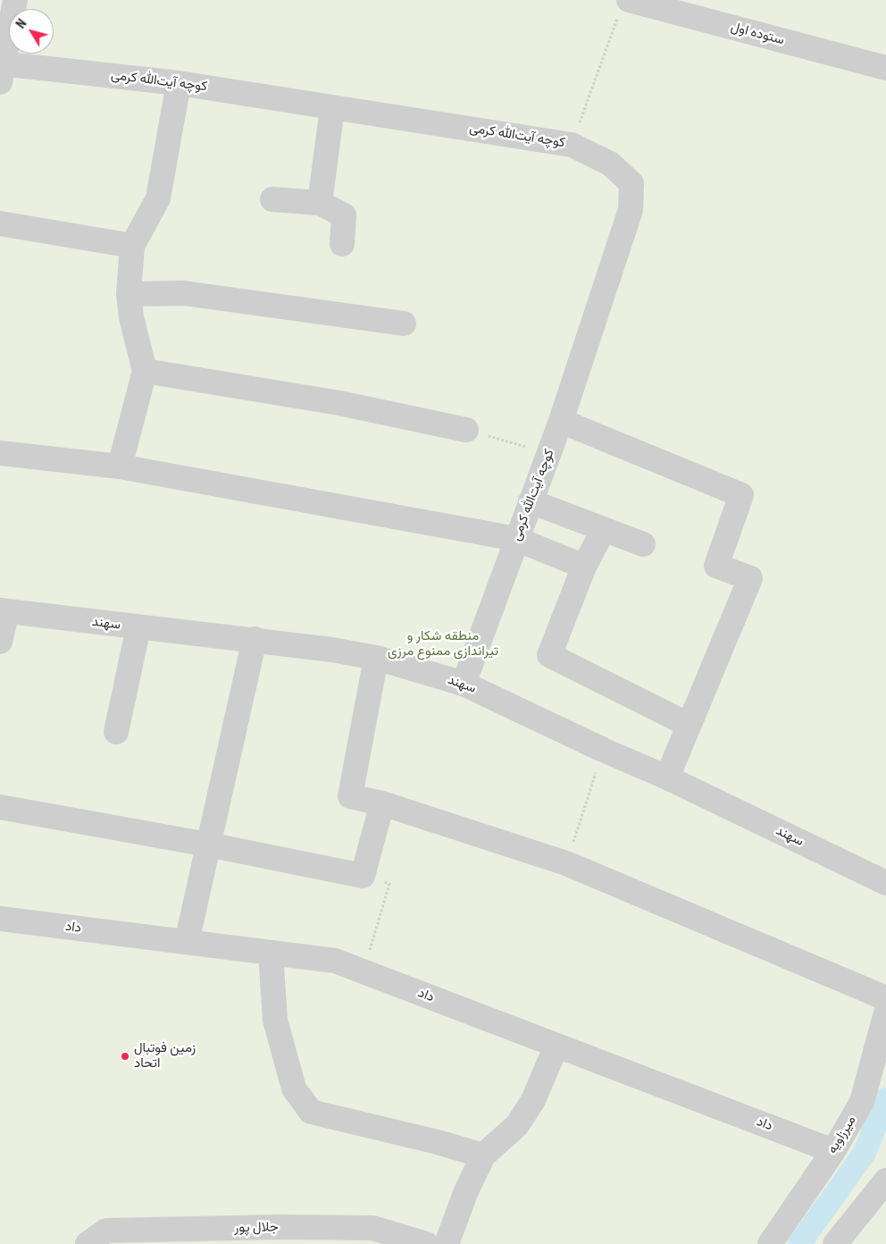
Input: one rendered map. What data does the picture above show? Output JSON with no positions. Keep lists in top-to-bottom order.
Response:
{
  "streets": {
    "street": [
      "ستوده اول",
      "کوچه آیت‌الله کرمی",
      "سهند",
      "داد",
      "میرزاویه",
      "جلال پور"
    ]
  },
  "crossings": [
    ["کوچه آیت‌الله کرمی", "سهند"],
    ["داد", "میرزاویه"]
  ],
  "parks": ["منطقه شکار و تیراندازی ممنوع مرزی"],
  "places": ["زمین فوتبال اتحاد"],
  "north": "top left"
}
